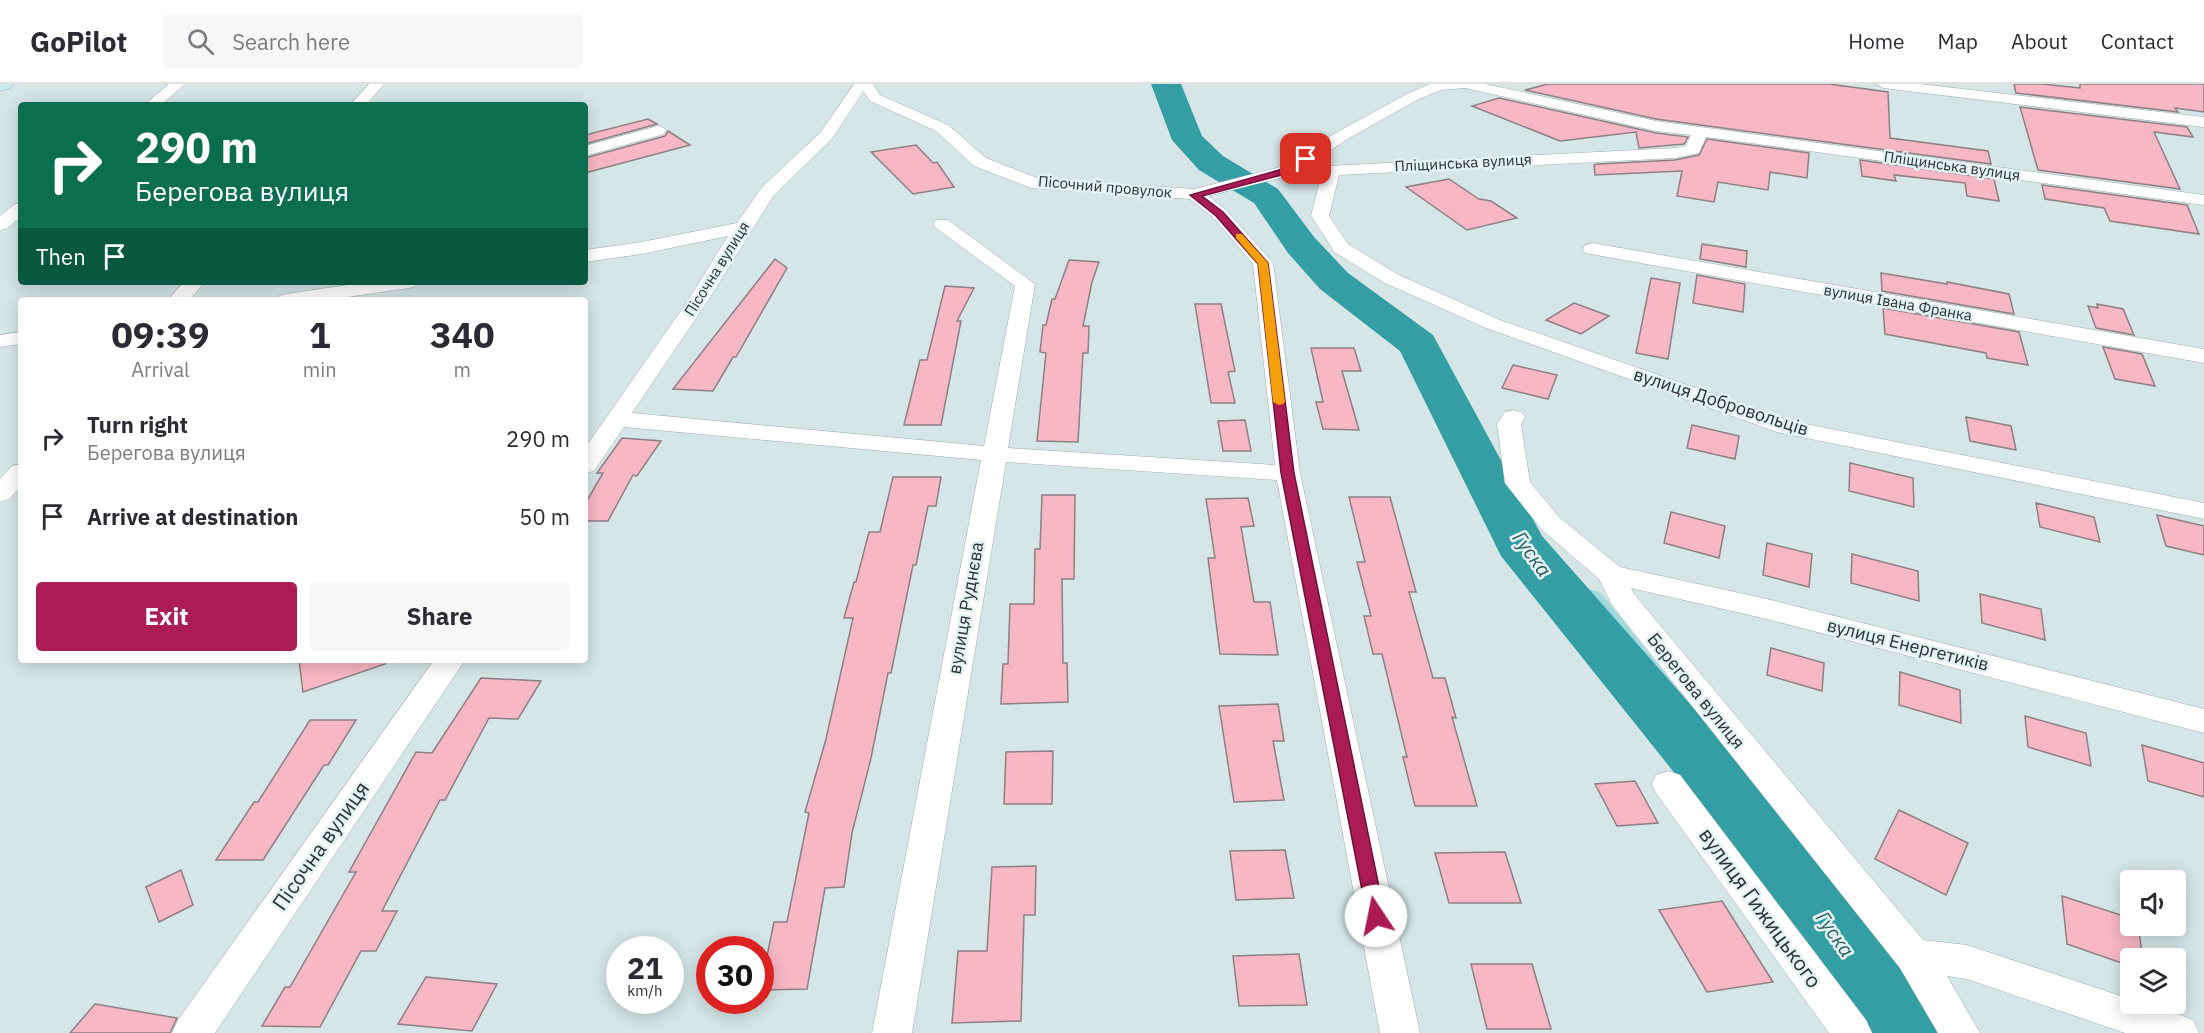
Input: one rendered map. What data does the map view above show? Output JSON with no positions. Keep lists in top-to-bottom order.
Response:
{
  "streets": {
    "street": [
      "Пліщинська вулиця",
      "Пісочний провулок",
      "Пісочна вулиця",
      "вулиця Івана Франка",
      "вулиця Добровольців",
      "вулиця Руднєва",
      "вулиця Енергетиків",
      "Берегова вулиця",
      "вулиця Гижицького"
    ]
  },
  "crossings": [
    ["Пліщинська вулиця", "вулиця Добровольців"],
    ["вулиця Енергетиків", "Берегова вулиця"]
  ],
  "water": ["Гуска"],
  "page": {
    "header": "GoPilot",
    "search": "Search here",
    "nav": [
      "Home",
      "Map",
      "About",
      "Contact"
    ],
    "turn": ["290 m", "Берегова вулиця"],
    "then": "Then",
    "eta": [
      "09:39",
      "Arrival",
      "1",
      "min",
      "340",
      "m"
    ],
    "list": [
      {
        "name": "Turn right",
        "note": "Берегова вулиця",
        "value": "290 m"
      },
      {
        "name": "Arrive at destination",
        "value": "50 m"
      }
    ],
    "buttons": ["Exit", "Share"],
    "speed": "21 km/h",
    "limit": "30"
  }
}
